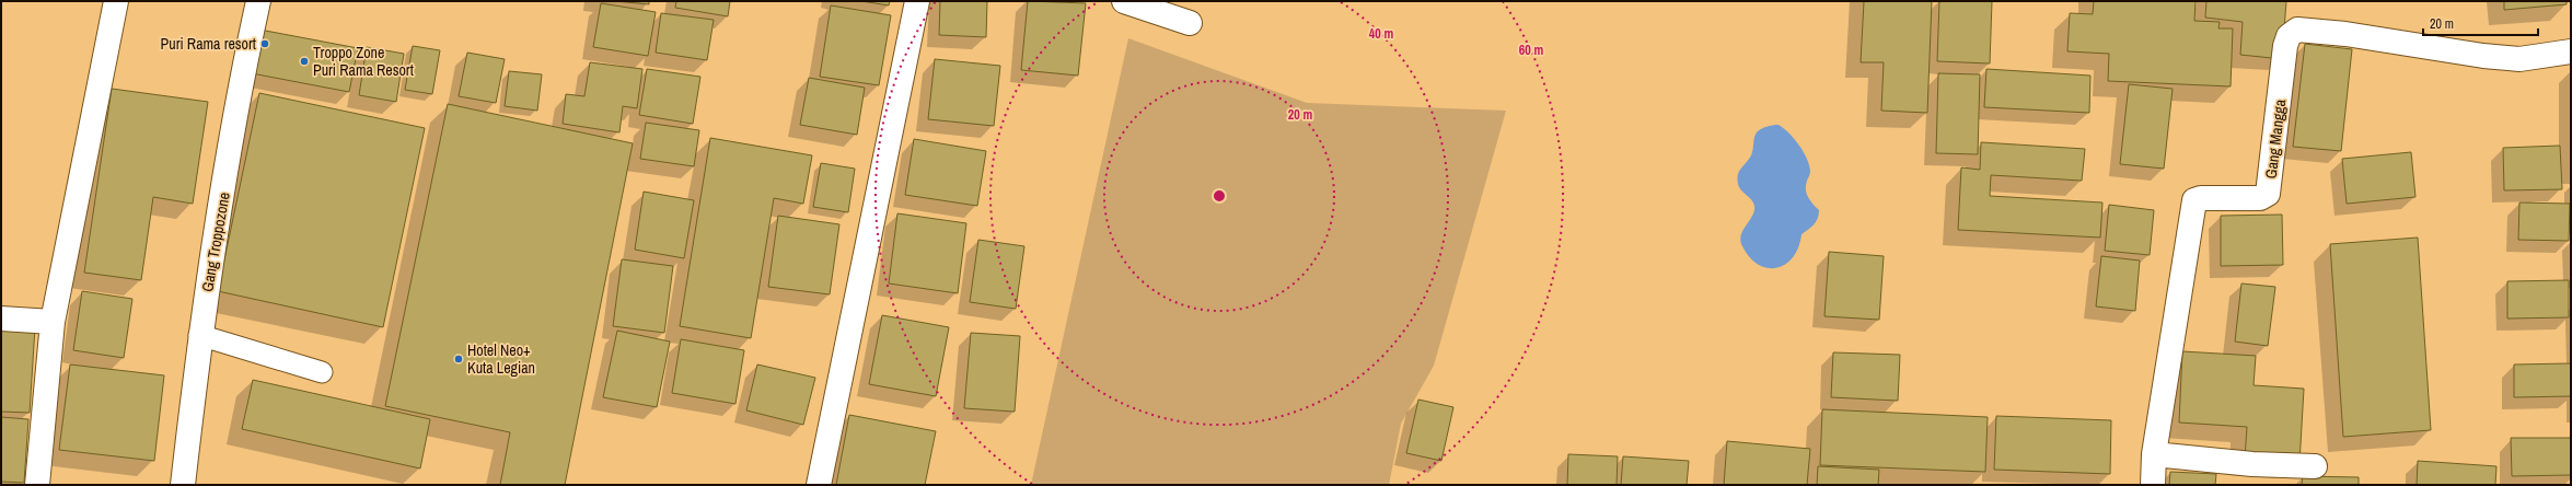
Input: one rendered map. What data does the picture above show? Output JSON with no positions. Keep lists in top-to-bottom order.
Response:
{
  "streets": {
    "street": ["Gang Mangga", "Gang Troppozone"]
  },
  "places": ["Puri Rama resort", "Troppo Zone Puri Rama Resort", "Hotel Neo+ Kuta Legian"],
  "scale_bar": "20 m",
  "rings": ["40 m", "60 m", "20 m"]
}
